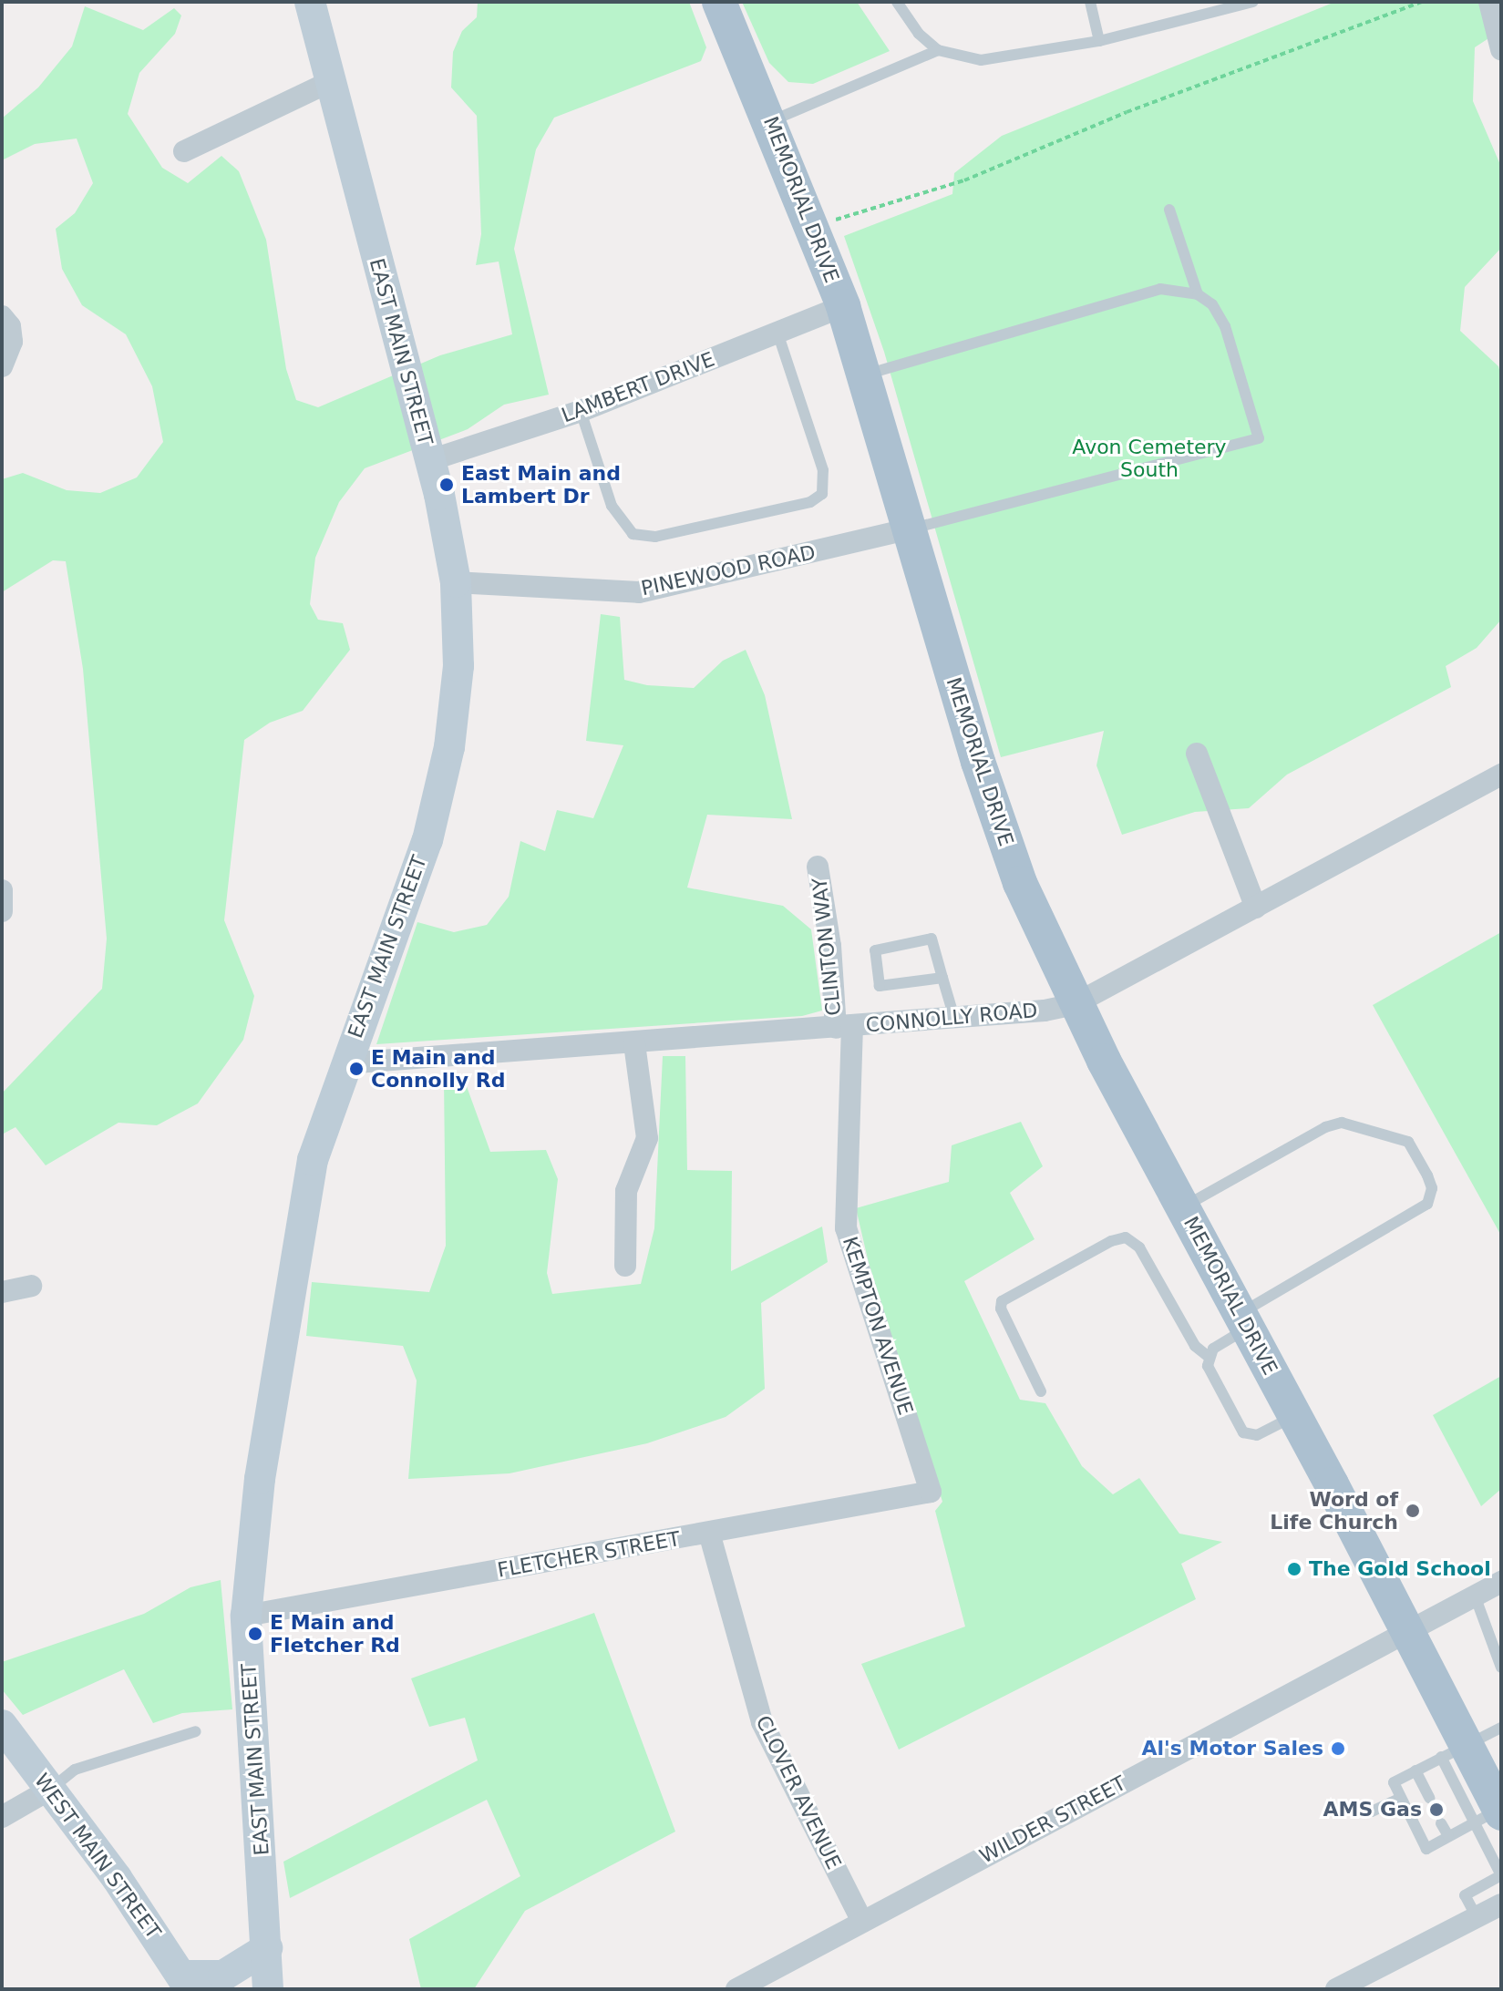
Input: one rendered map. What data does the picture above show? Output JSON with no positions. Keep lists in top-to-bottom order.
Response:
{
  "streets": {
    "main road": ["MEMORIAL DRIVE", "EAST MAIN STREET", "WEST MAIN STREET"],
    "street": [
      "LAMBERT DRIVE",
      "PINEWOOD ROAD",
      "CLINTON WAY",
      "CONNOLLY ROAD",
      "KEMPTON AVENUE",
      "FLETCHER STREET",
      "CLOVER AVENUE",
      "WILDER STREET"
    ]
  },
  "crossings": [
    ["MEMORIAL DRIVE", "LAMBERT DRIVE"],
    ["MEMORIAL DRIVE", "PINEWOOD ROAD"],
    ["MEMORIAL DRIVE", "CONNOLLY ROAD"],
    ["MEMORIAL DRIVE", "WILDER STREET"],
    ["EAST MAIN STREET", "LAMBERT DRIVE"],
    ["EAST MAIN STREET", "PINEWOOD ROAD"],
    ["EAST MAIN STREET", "CONNOLLY ROAD"],
    ["EAST MAIN STREET", "FLETCHER STREET"],
    ["CLINTON WAY", "CONNOLLY ROAD"],
    ["CLINTON WAY", "KEMPTON AVENUE"],
    ["CONNOLLY ROAD", "KEMPTON AVENUE"],
    ["KEMPTON AVENUE", "FLETCHER STREET"],
    ["FLETCHER STREET", "CLOVER AVENUE"],
    ["CLOVER AVENUE", "WILDER STREET"]
  ],
  "parks": ["Avon Cemetery South"],
  "places": [
    "East Main and Lambert Dr",
    "E Main and Connolly Rd",
    "Word of Life Church",
    "The Gold School",
    "E Main and Fletcher Rd",
    "Al's Motor Sales",
    "AMS Gas"
  ]
}
